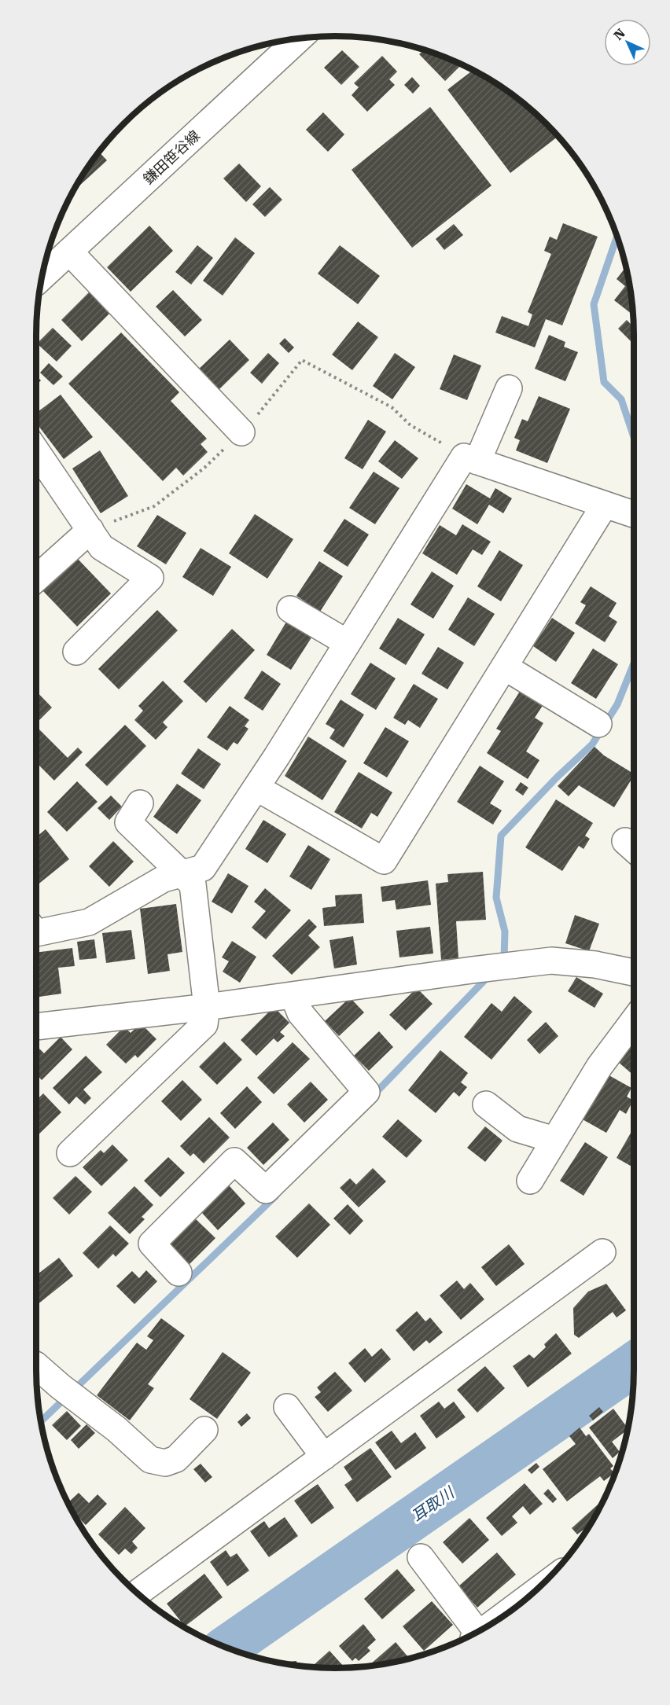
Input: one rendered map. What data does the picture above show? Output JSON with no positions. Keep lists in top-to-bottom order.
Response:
{
  "streets": {
    "street": ["鎌田笹谷線"]
  },
  "water": ["耳取川"],
  "north": "top left"
}
